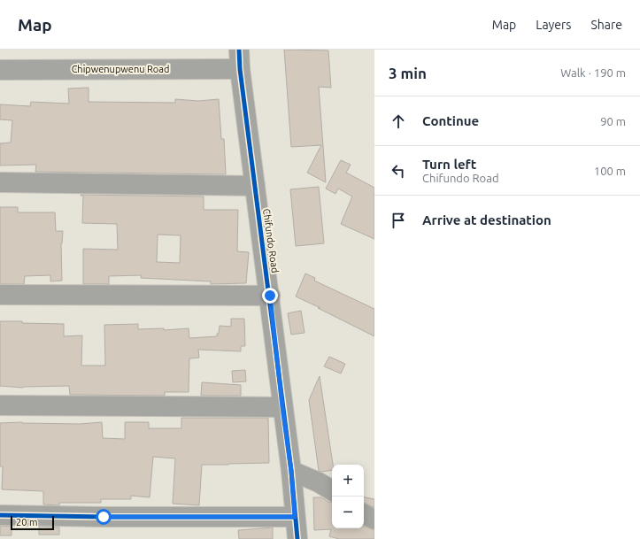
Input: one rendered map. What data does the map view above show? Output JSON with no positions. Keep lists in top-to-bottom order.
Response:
{
  "streets": {
    "street": ["Chipwenupwenu Road", "Chifundo Road"]
  },
  "crossings": [
    ["Chipwenupwenu Road", "Chifundo Road"]
  ],
  "scale_bar": "20 m",
  "page": {
    "header": "Map",
    "nav": ["Map", "Layers", "Share"],
    "heading": ["3 min", "Walk · 190 m"],
    "list": [
      ["Continue", "90 m"],
      ["Turn left", "Chifundo Road", "100 m"],
      "Arrive at destination"
    ],
    "map_buttons": ["+", "−"],
    "scale": "20 m"
  }
}
